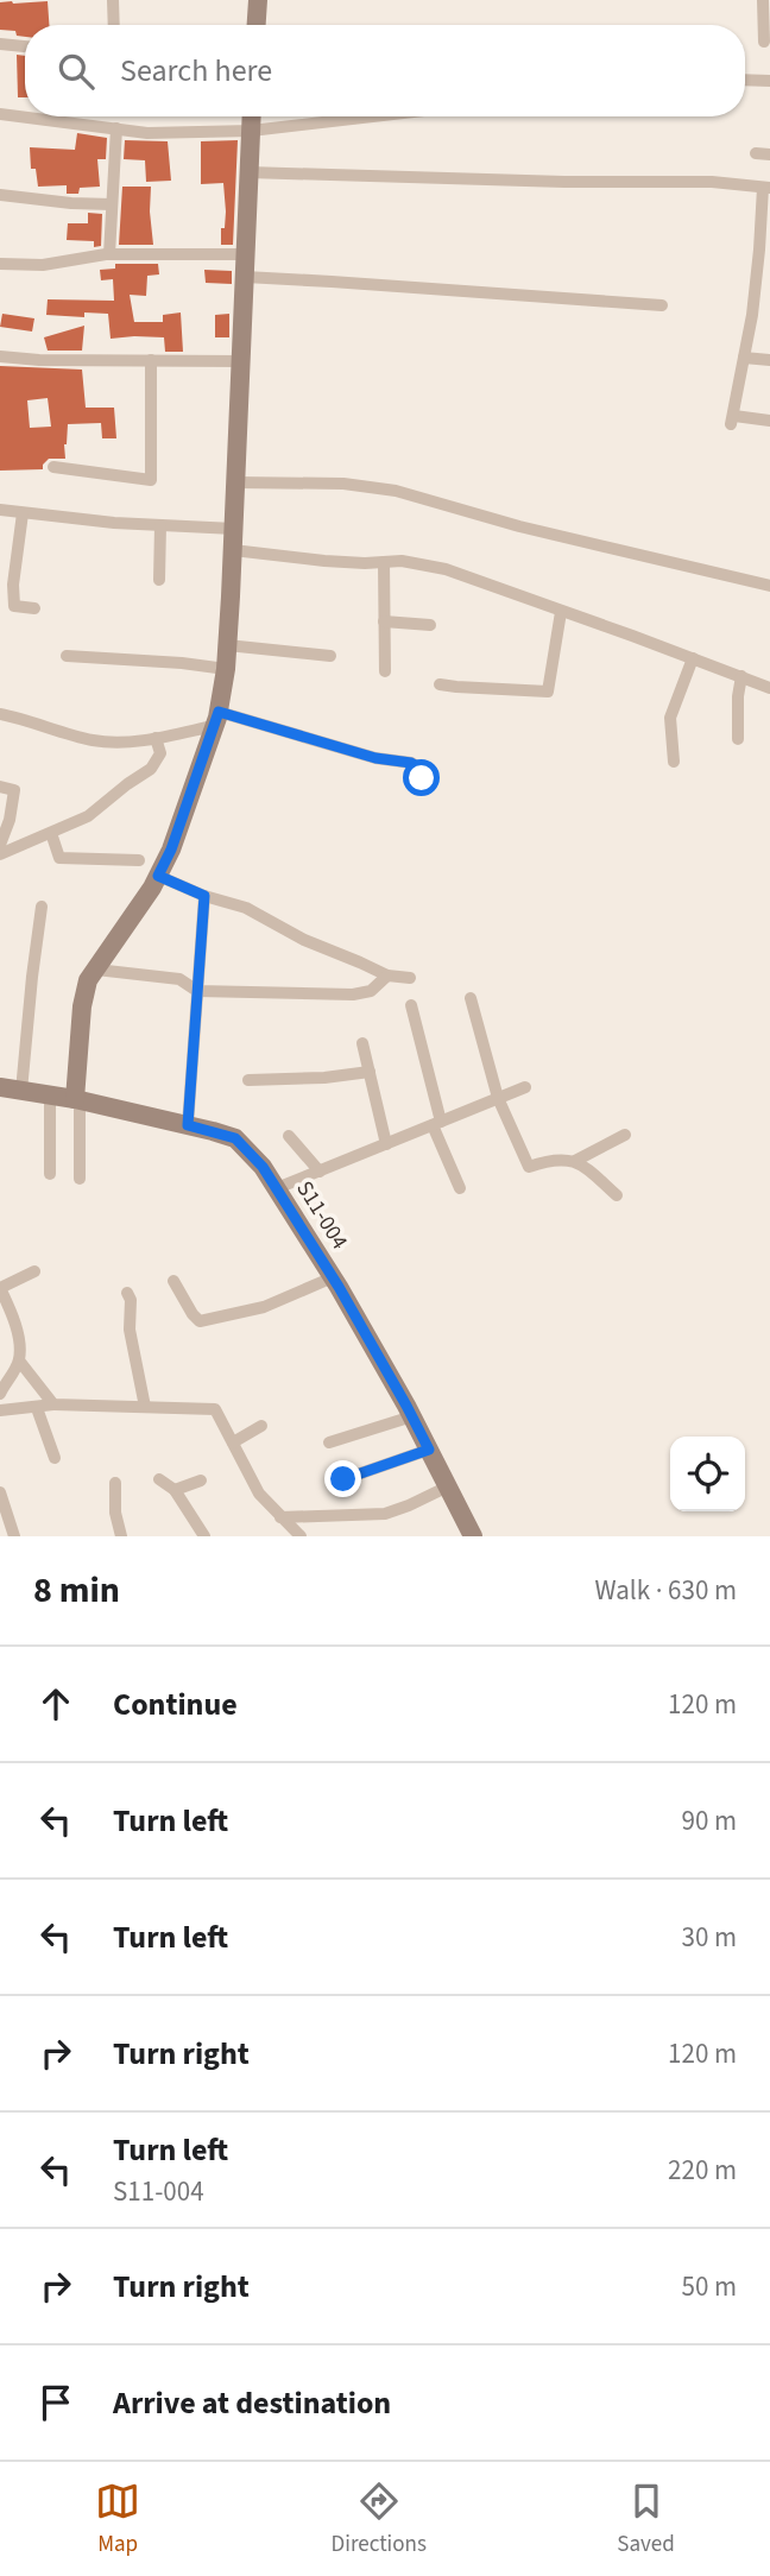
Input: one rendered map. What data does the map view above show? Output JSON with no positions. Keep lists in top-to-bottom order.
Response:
{
  "streets": {
    "street": ["S11-004"]
  },
  "page": {
    "search": "Search here",
    "heading": ["8 min", "Walk · 630 m"],
    "list": [
      ["Continue", "120 m"],
      ["Turn left", "90 m"],
      ["Turn left", "30 m"],
      ["Turn right", "120 m"],
      ["Turn left", "S11-004", "220 m"],
      ["Turn right", "50 m"],
      "Arrive at destination"
    ],
    "nav": ["Map", "Directions", "Saved"]
  }
}
